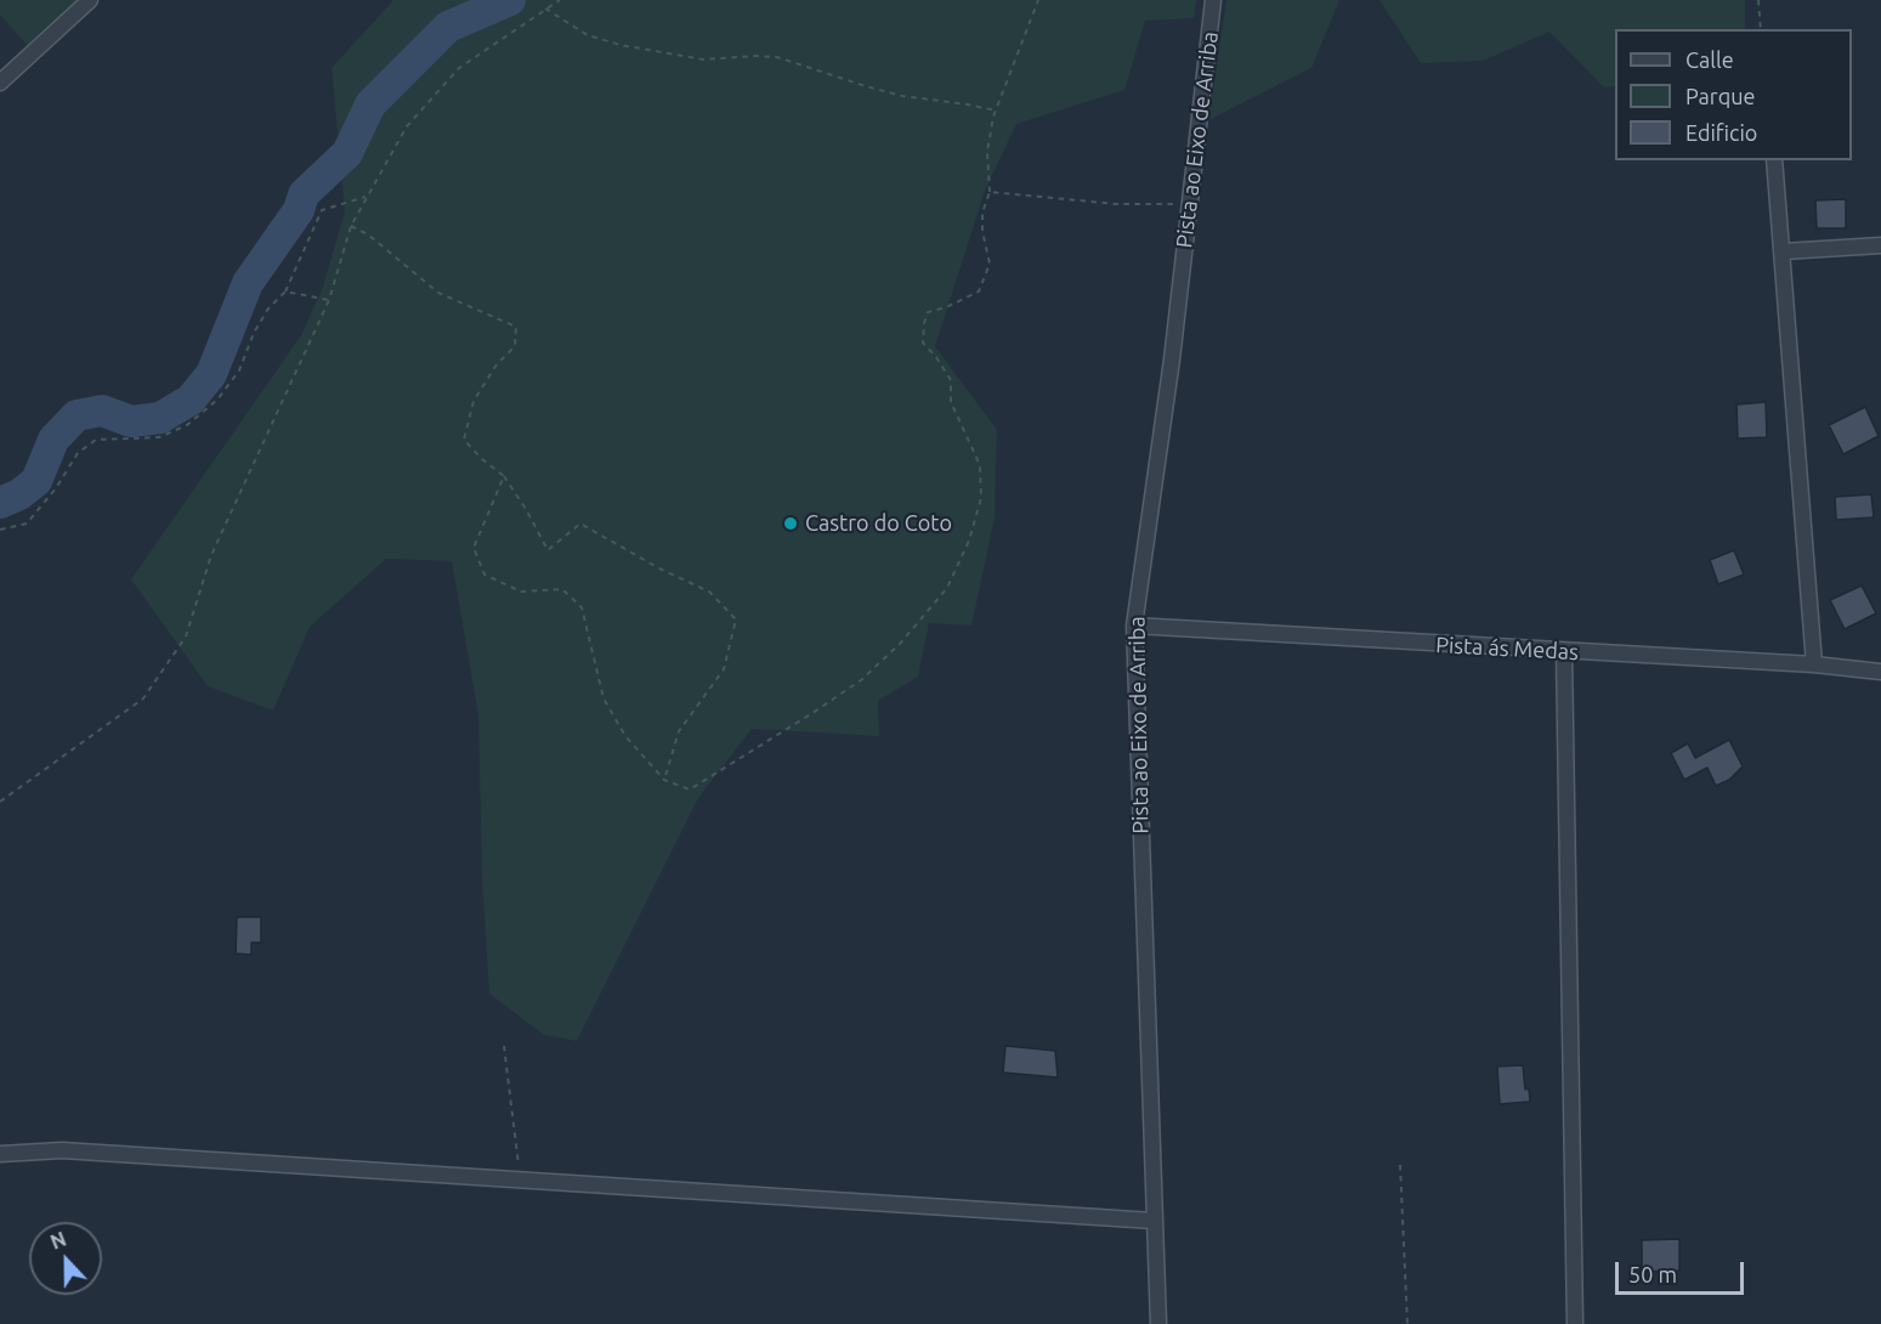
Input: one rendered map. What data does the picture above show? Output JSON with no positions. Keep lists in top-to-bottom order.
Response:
{
  "streets": {
    "street": ["Pista ao Eixo de Arriba", "Pista ás Medas"]
  },
  "crossings": [
    ["Pista ao Eixo de Arriba", "Pista ás Medas"]
  ],
  "places": ["Castro do Coto"],
  "legend": ["Calle", "Parque", "Edificio"],
  "scale_bar": "50 m",
  "north": "top"
}
